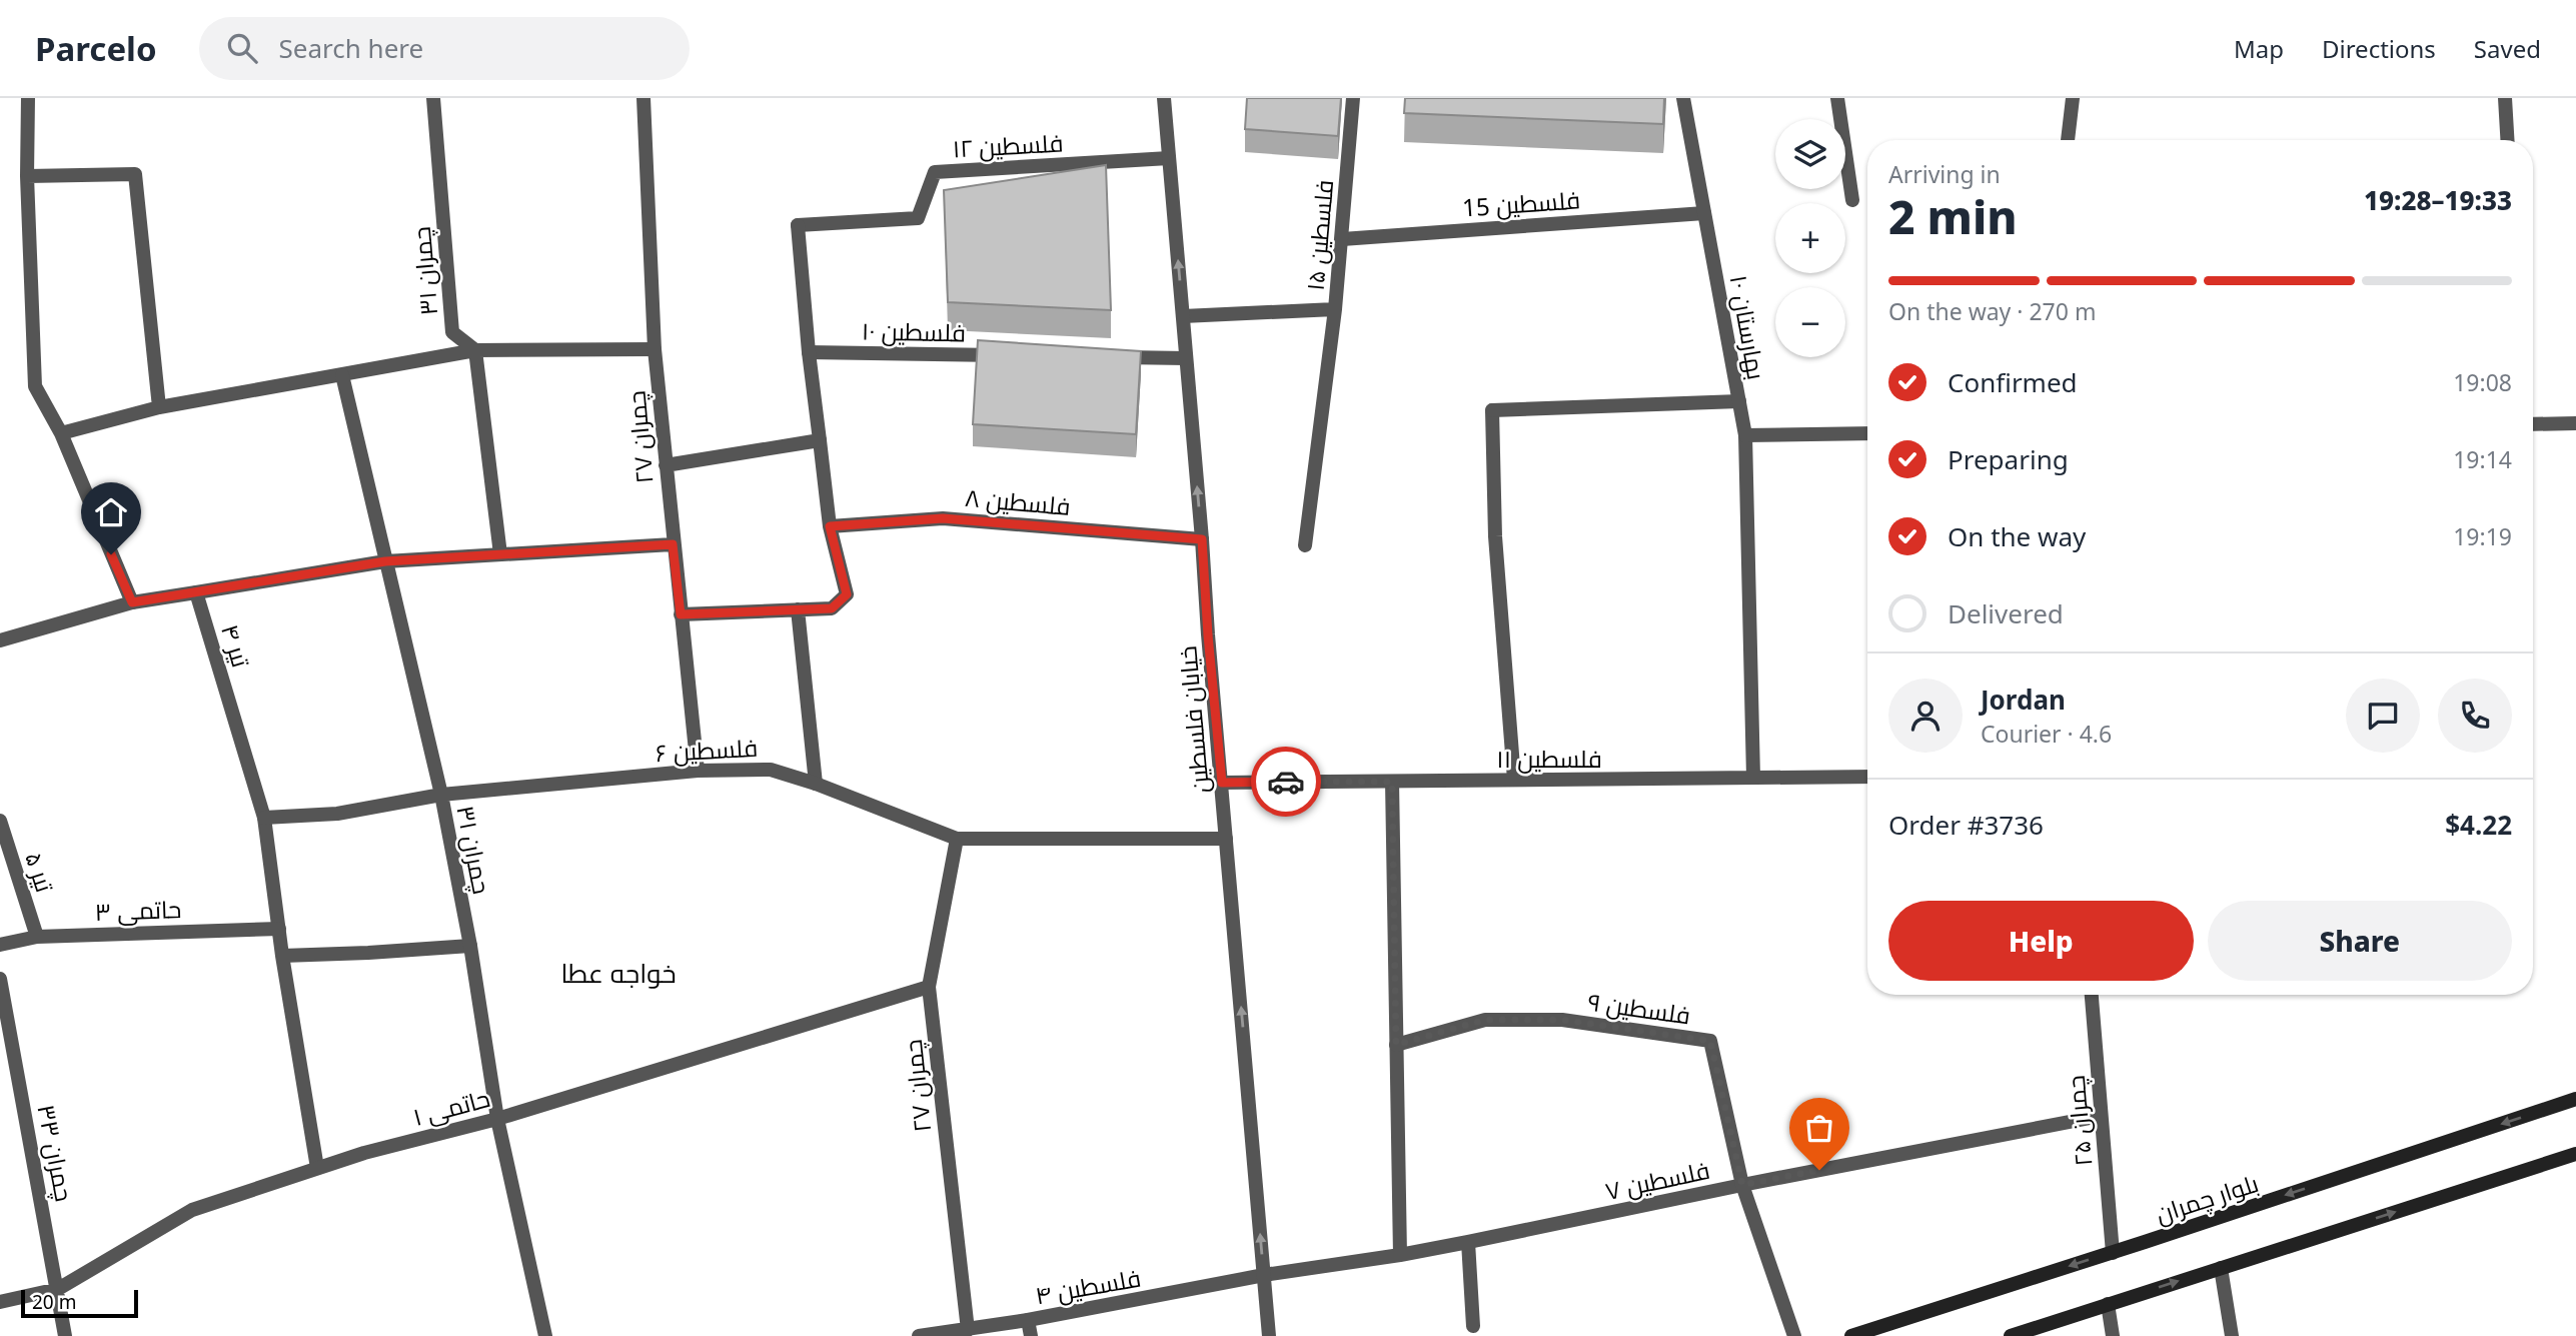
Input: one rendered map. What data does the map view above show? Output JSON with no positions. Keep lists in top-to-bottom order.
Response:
{
  "streets": {
    "main road": ["بلوار چمران"],
    "street": [
      "فلسطین ۱۲",
      "فلسطین 15",
      "فلسطین ۱۵",
      "چمران ۳۱",
      "بهارستان ۱۰",
      "فلسطین ۱۰",
      "چمران ۲۷",
      "فلسطین ۸",
      "تیر ۴",
      "خیابان فلسطین",
      "فلسطین ۶",
      "فلسطین ۱۱",
      "تیر ۵",
      "حاتمی ۳",
      "فلسطین ۹",
      "حاتمی ۱",
      "چمران ۲۵",
      "چمران ۳۳",
      "فلسطین ۷",
      "فلسطین ۴"
    ]
  },
  "crossings": [
    ["فلسطین ۱۲", "فلسطین ۱۰"],
    ["فلسطین ۱۲", "خیابان فلسطین"],
    ["فلسطین 15", "فلسطین ۱۵"],
    ["فلسطین 15", "بهارستان ۱۰"],
    ["فلسطین ۱۵", "خیابان فلسطین"],
    ["چمران ۳۱", "فلسطین ۶"],
    ["چمران ۳۱", "حاتمی ۱"],
    ["بهارستان ۱۰", "فلسطین ۱۱"],
    ["چمران ۲۷", "فلسطین ۶"],
    ["چمران ۲۷", "حاتمی ۱"],
    ["چمران ۲۷", "فلسطین ۴"],
    ["فلسطین ۸", "خیابان فلسطین"],
    ["تیر ۴", "فلسطین ۶"],
    ["تیر ۴", "حاتمی ۳"],
    ["تیر ۴", "حاتمی ۱"],
    ["خیابان فلسطین", "فلسطین ۶"],
    ["خیابان فلسطین", "فلسطین ۱۱"],
    ["خیابان فلسطین", "فلسطین ۷"],
    ["خیابان فلسطین", "فلسطین ۴"],
    ["تیر ۵", "حاتمی ۳"],
    ["فلسطین ۹", "فلسطین ۷"],
    ["حاتمی ۱", "چمران ۳۳"],
    ["چمران ۲۵", "فلسطین ۷"],
    ["چمران ۲۵", "بلوار چمران"],
    ["فلسطین ۷", "فلسطین ۴"]
  ],
  "one_way": ["خیابان فلسطین"],
  "districts": ["خواجه عطا"],
  "scale_bar": "20 m",
  "page": {
    "header": "Parcelo",
    "search": "Search here",
    "nav": ["Map", "Directions", "Saved"],
    "map_buttons": ["+", "−"],
    "heading": ["2 min", "Arriving in", "19:28–19:33"],
    "panel": [
      "Jordan",
      "Courier · 4.6",
      "Order #3736",
      "$4.22"
    ],
    "bar": "On the way · 270 m",
    "list": [
      ["Confirmed", "19:08"],
      ["Preparing", "19:14"],
      ["On the way", "19:19"],
      "Delivered"
    ],
    "buttons": ["Help", "Share"],
    "scale": "20 m"
  }
}
